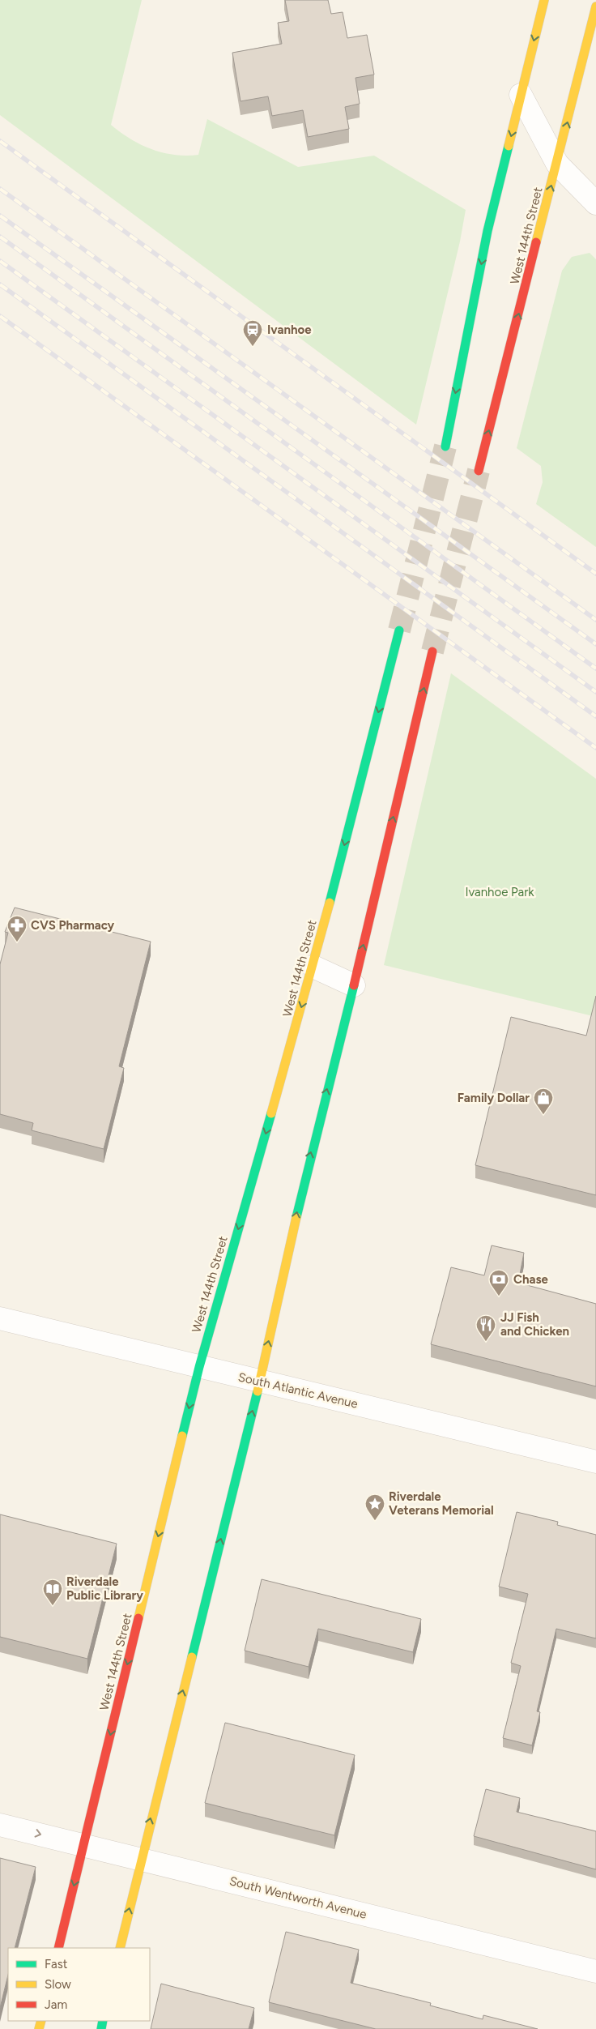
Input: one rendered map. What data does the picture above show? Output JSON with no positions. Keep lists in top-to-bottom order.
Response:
{
  "streets": {
    "street": ["West 144th Street", "South Atlantic Avenue", "South Wentworth Avenue"]
  },
  "crossings": [
    ["West 144th Street", "South Atlantic Avenue"],
    ["West 144th Street", "South Wentworth Avenue"]
  ],
  "parks": ["Ivanhoe Park"],
  "places": {
    "station": ["Ivanhoe"],
    "pharmacy": ["CVS Pharmacy"],
    "shop": ["Family Dollar"],
    "bank": ["Chase"],
    "restaurant": ["JJ Fish and Chicken"],
    "place": ["Riverdale Veterans Memorial"],
    "library": ["Riverdale Public Library"]
  },
  "legend": ["Fast", "Slow", "Jam"]
}
